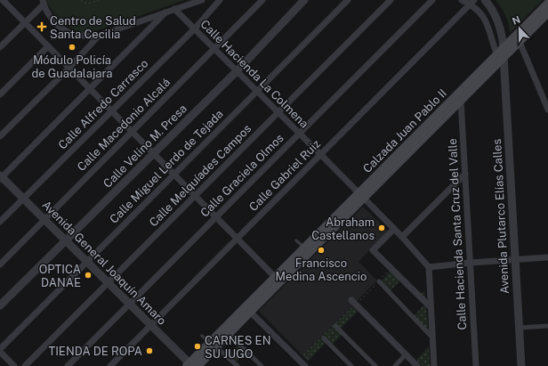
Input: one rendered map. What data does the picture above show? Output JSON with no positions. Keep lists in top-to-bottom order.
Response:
{
  "streets": {
    "main road": ["Calzada Juan Pablo II"],
    "street": [
      "Calle Hacienda La Colmena",
      "Calle Alfredo Carrasco",
      "Calle Macedonio Alcalá",
      "Calle Velino M. Presa",
      "Calle Miguel Lerdo de Tejada",
      "Calle Melquíades Campos",
      "Calle Graciela Olmos",
      "Calle Gabriel Ruiz",
      "Avenida Plutarco Elías Calles",
      "Calle Hacienda Santa Cruz del Valle",
      "Avenida General Joaquín Amaro"
    ]
  },
  "crossings": [
    ["Calle Hacienda La Colmena", "Calle Alfredo Carrasco"],
    ["Calle Hacienda La Colmena", "Calle Macedonio Alcalá"],
    ["Calle Hacienda La Colmena", "Calzada Juan Pablo II"],
    ["Calle Hacienda La Colmena", "Calle Velino M. Presa"],
    ["Calle Hacienda La Colmena", "Calle Miguel Lerdo de Tejada"],
    ["Calle Hacienda La Colmena", "Calle Melquíades Campos"],
    ["Calle Hacienda La Colmena", "Calle Graciela Olmos"],
    ["Calle Hacienda La Colmena", "Calle Gabriel Ruiz"],
    ["Calle Alfredo Carrasco", "Avenida General Joaquín Amaro"],
    ["Calle Macedonio Alcalá", "Avenida General Joaquín Amaro"],
    ["Calzada Juan Pablo II", "Avenida Plutarco Elías Calles"],
    ["Calzada Juan Pablo II", "Calle Hacienda Santa Cruz del Valle"],
    ["Calzada Juan Pablo II", "Avenida General Joaquín Amaro"],
    ["Calle Velino M. Presa", "Avenida General Joaquín Amaro"],
    ["Calle Miguel Lerdo de Tejada", "Avenida General Joaquín Amaro"],
    ["Calle Melquíades Campos", "Avenida General Joaquín Amaro"],
    ["Calle Graciela Olmos", "Avenida General Joaquín Amaro"],
    ["Calle Gabriel Ruiz", "Avenida General Joaquín Amaro"]
  ],
  "places": {
    "health": ["Centro de Salud Santa Cecilia"],
    "other": [
      "Módulo Policía de Guadalajara",
      "Abraham Castellanos",
      "Francisco Medina Ascencio",
      "OPTICA DANAE",
      "CARNES EN SU JUGO",
      "TIENDA DE ROPA"
    ]
  },
  "north": "top"
}
